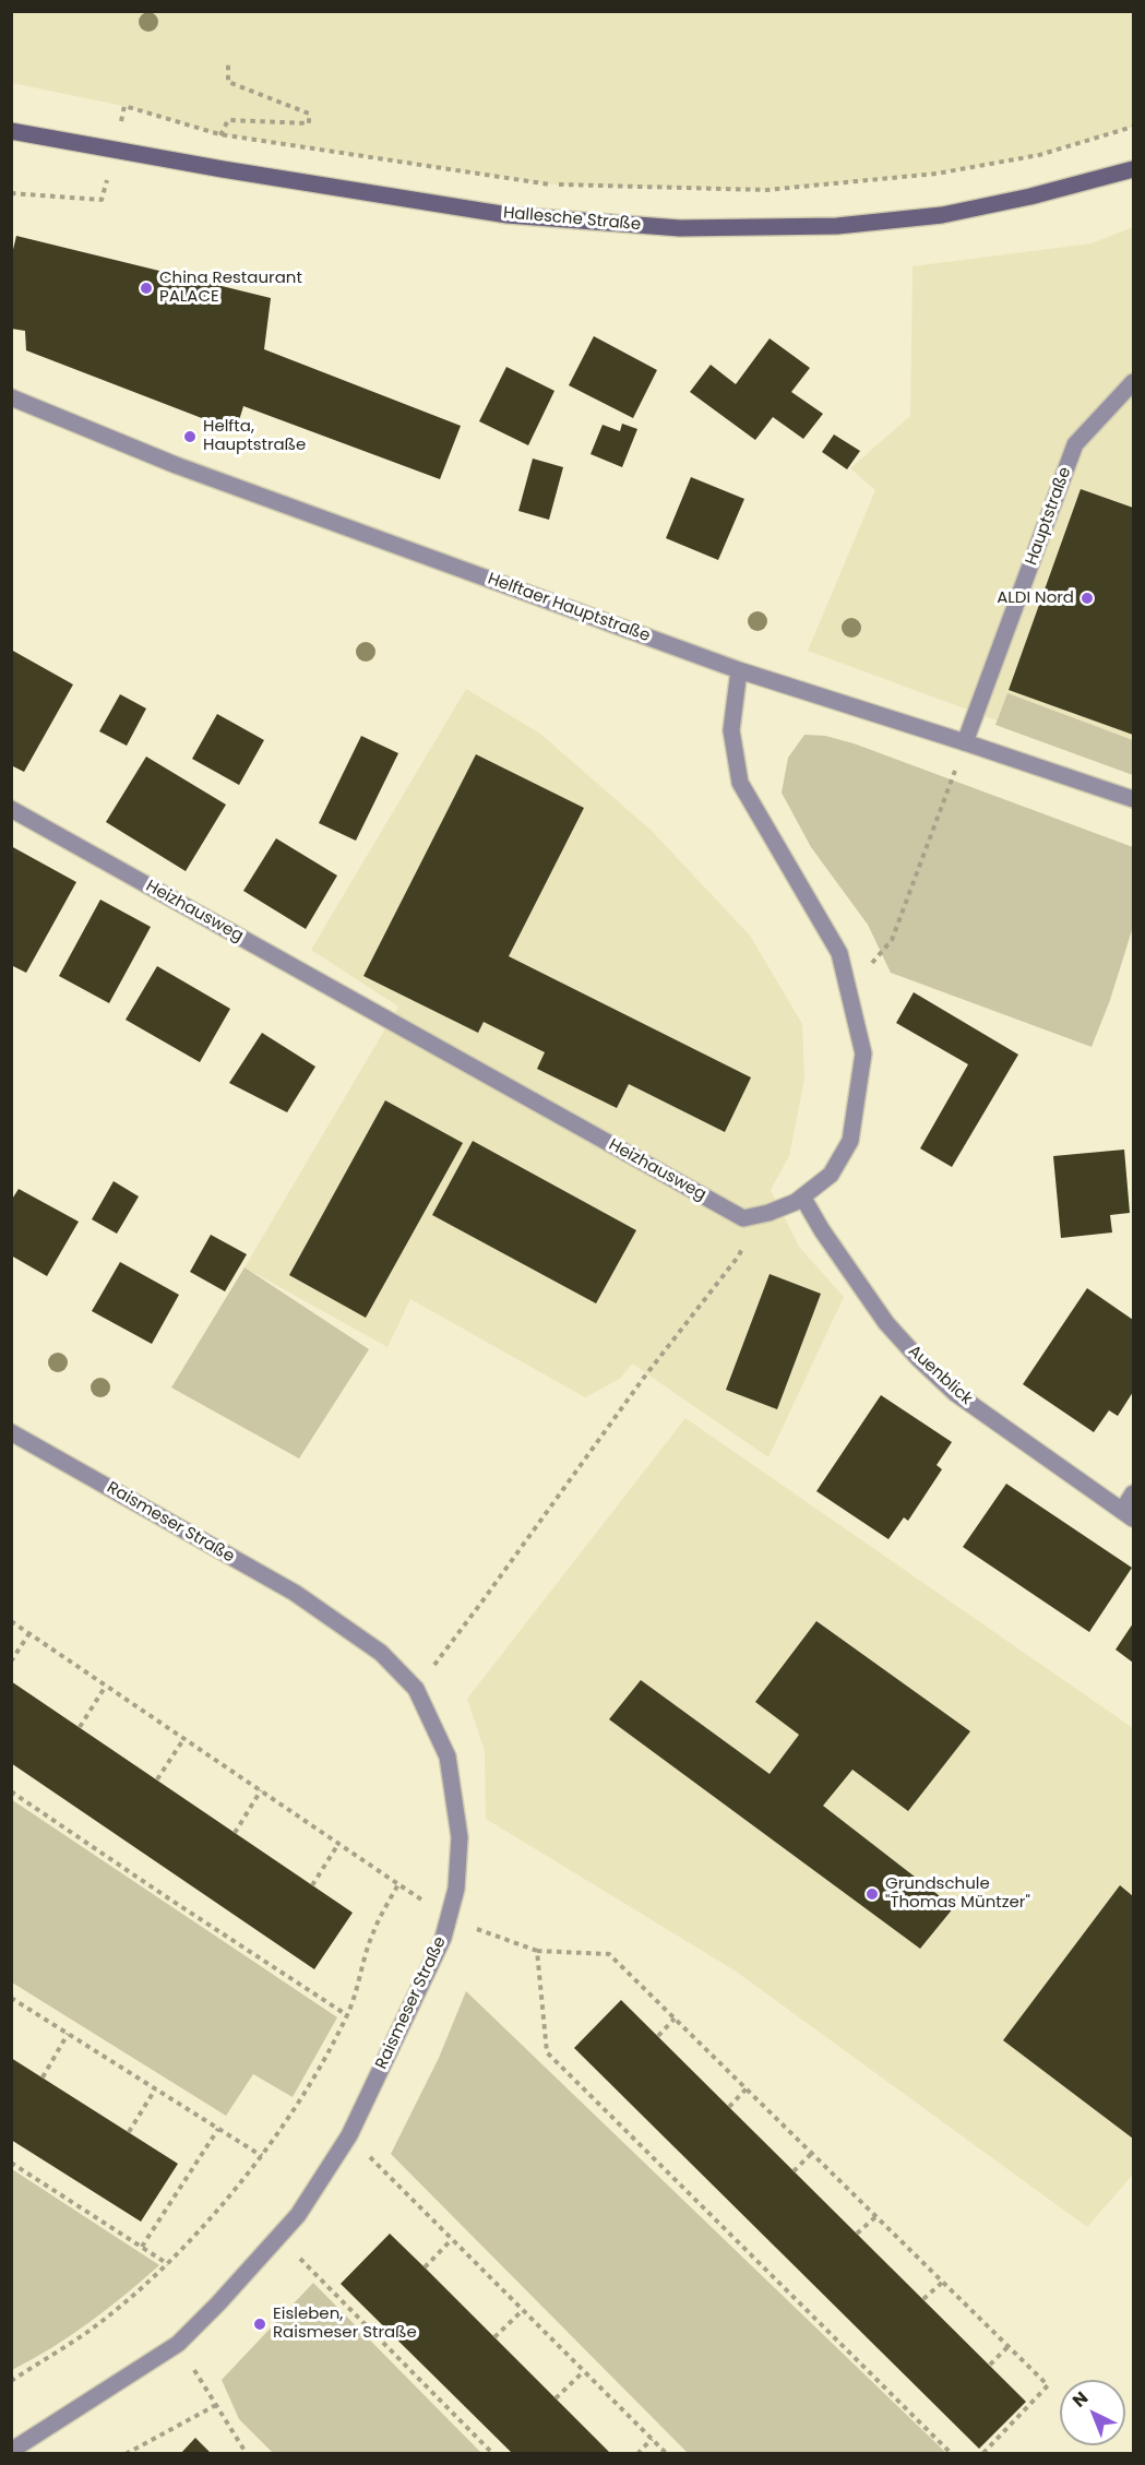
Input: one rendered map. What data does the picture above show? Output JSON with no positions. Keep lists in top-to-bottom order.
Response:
{
  "streets": {
    "main road": ["Hallesche Straße"],
    "street": [
      "Hauptstraße",
      "Helftaer Hauptstraße",
      "Heizhausweg",
      "Auenblick",
      "Raismeser Straße"
    ]
  },
  "crossings": [
    ["Hauptstraße", "Helftaer Hauptstraße"]
  ],
  "places": [
    "China Restaurant PALACE",
    "Helfta, Hauptstraße",
    "ALDI Nord",
    "Grundschule \"Thomas Müntzer\"",
    "Eisleben, Raismeser Straße"
  ],
  "north": "top left"
}
